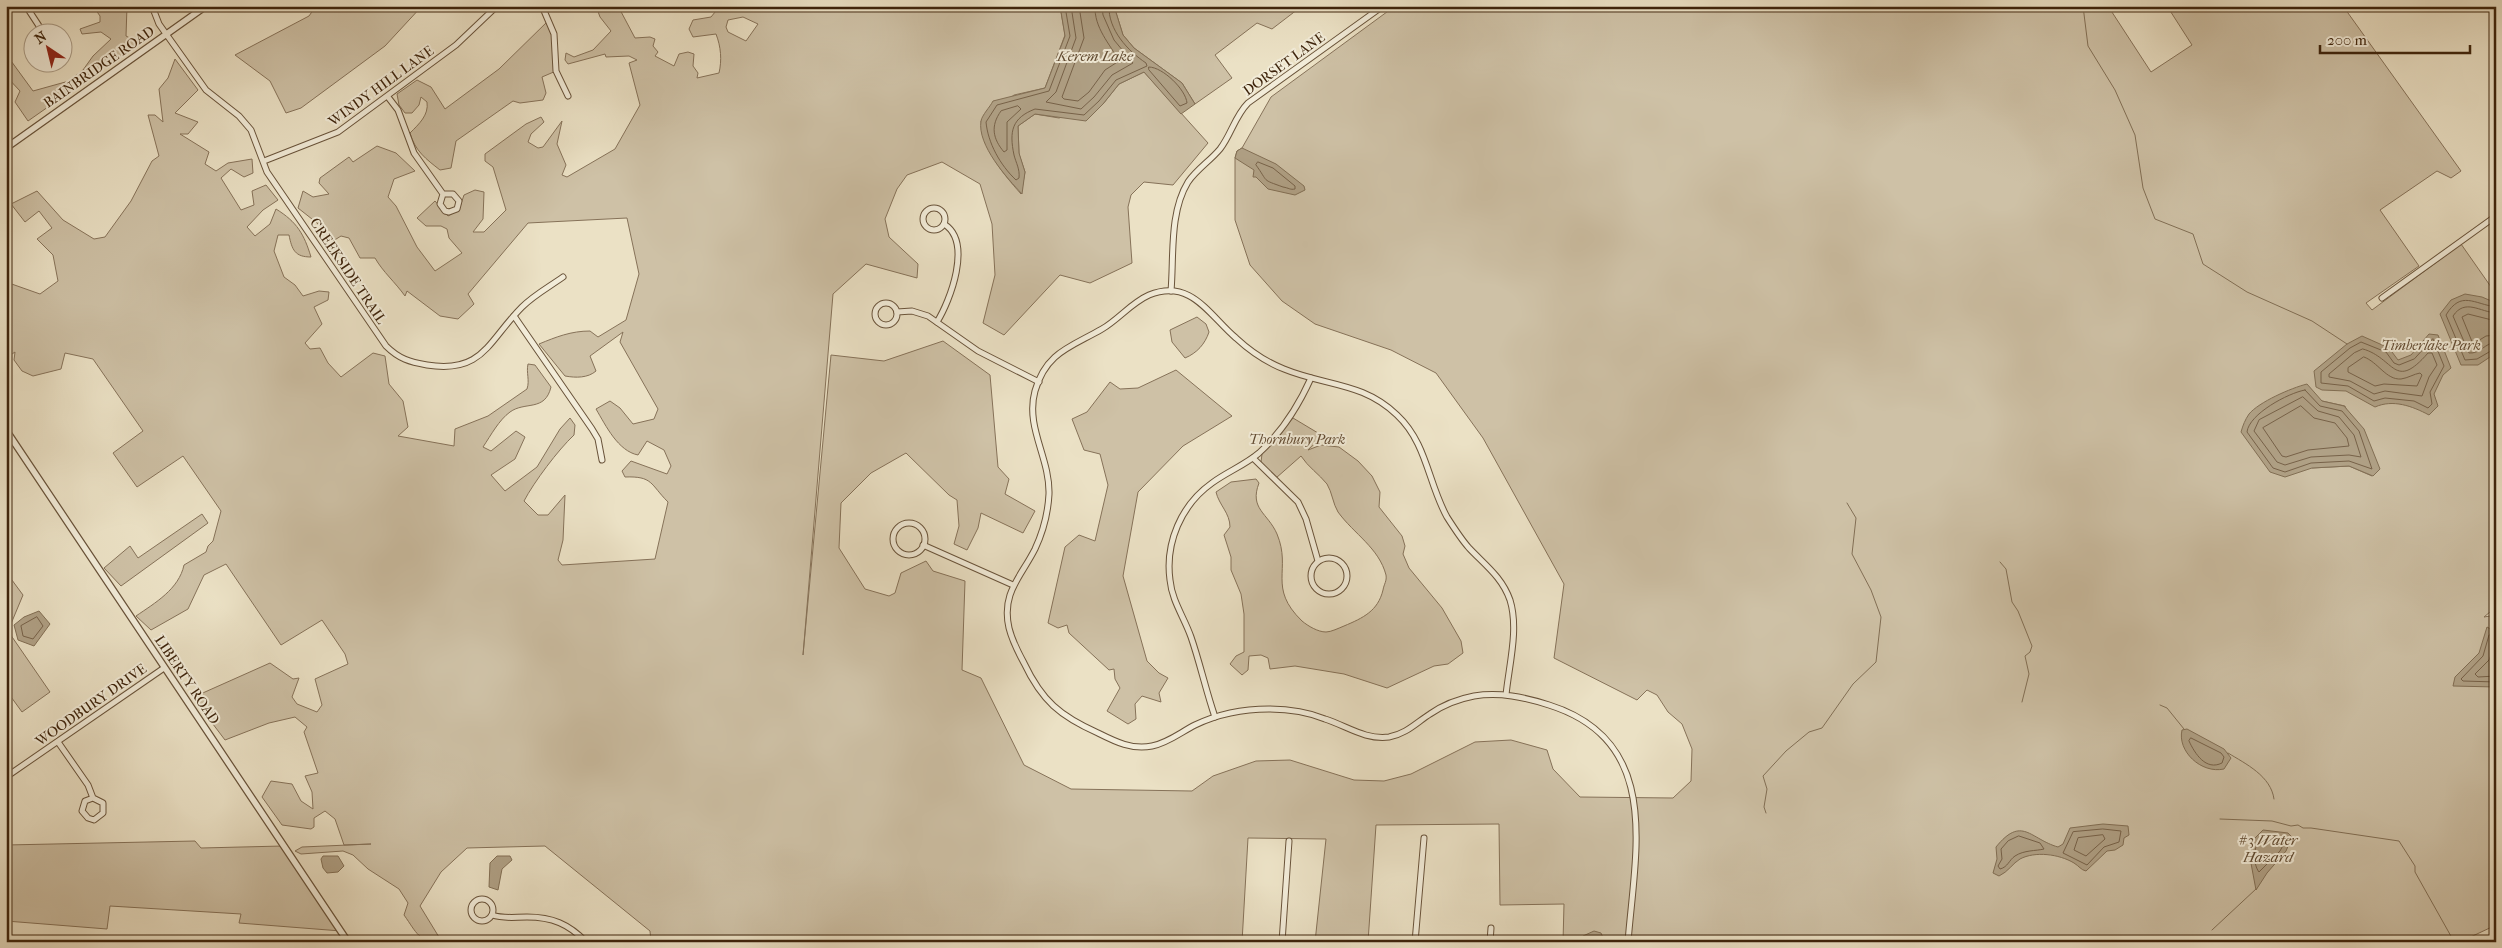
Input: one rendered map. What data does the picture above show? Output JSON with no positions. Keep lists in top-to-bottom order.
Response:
{
  "streets": {
    "street": [
      "DORSET LANE",
      "BAINBRIDGE ROAD",
      "WINDY HILL LANE",
      "CREEKSIDE TRAIL",
      "LIBERTY ROAD",
      "WOODBURY DRIVE"
    ]
  },
  "crossings": [
    ["BAINBRIDGE ROAD", "CREEKSIDE TRAIL"],
    ["WINDY HILL LANE", "CREEKSIDE TRAIL"],
    ["LIBERTY ROAD", "WOODBURY DRIVE"]
  ],
  "water": ["Kerem Lake", "#3 Water Hazard"],
  "parks": ["Timberlake Park", "Thornbury Park"],
  "scale_bar": "200 m",
  "north": "top left"
}
